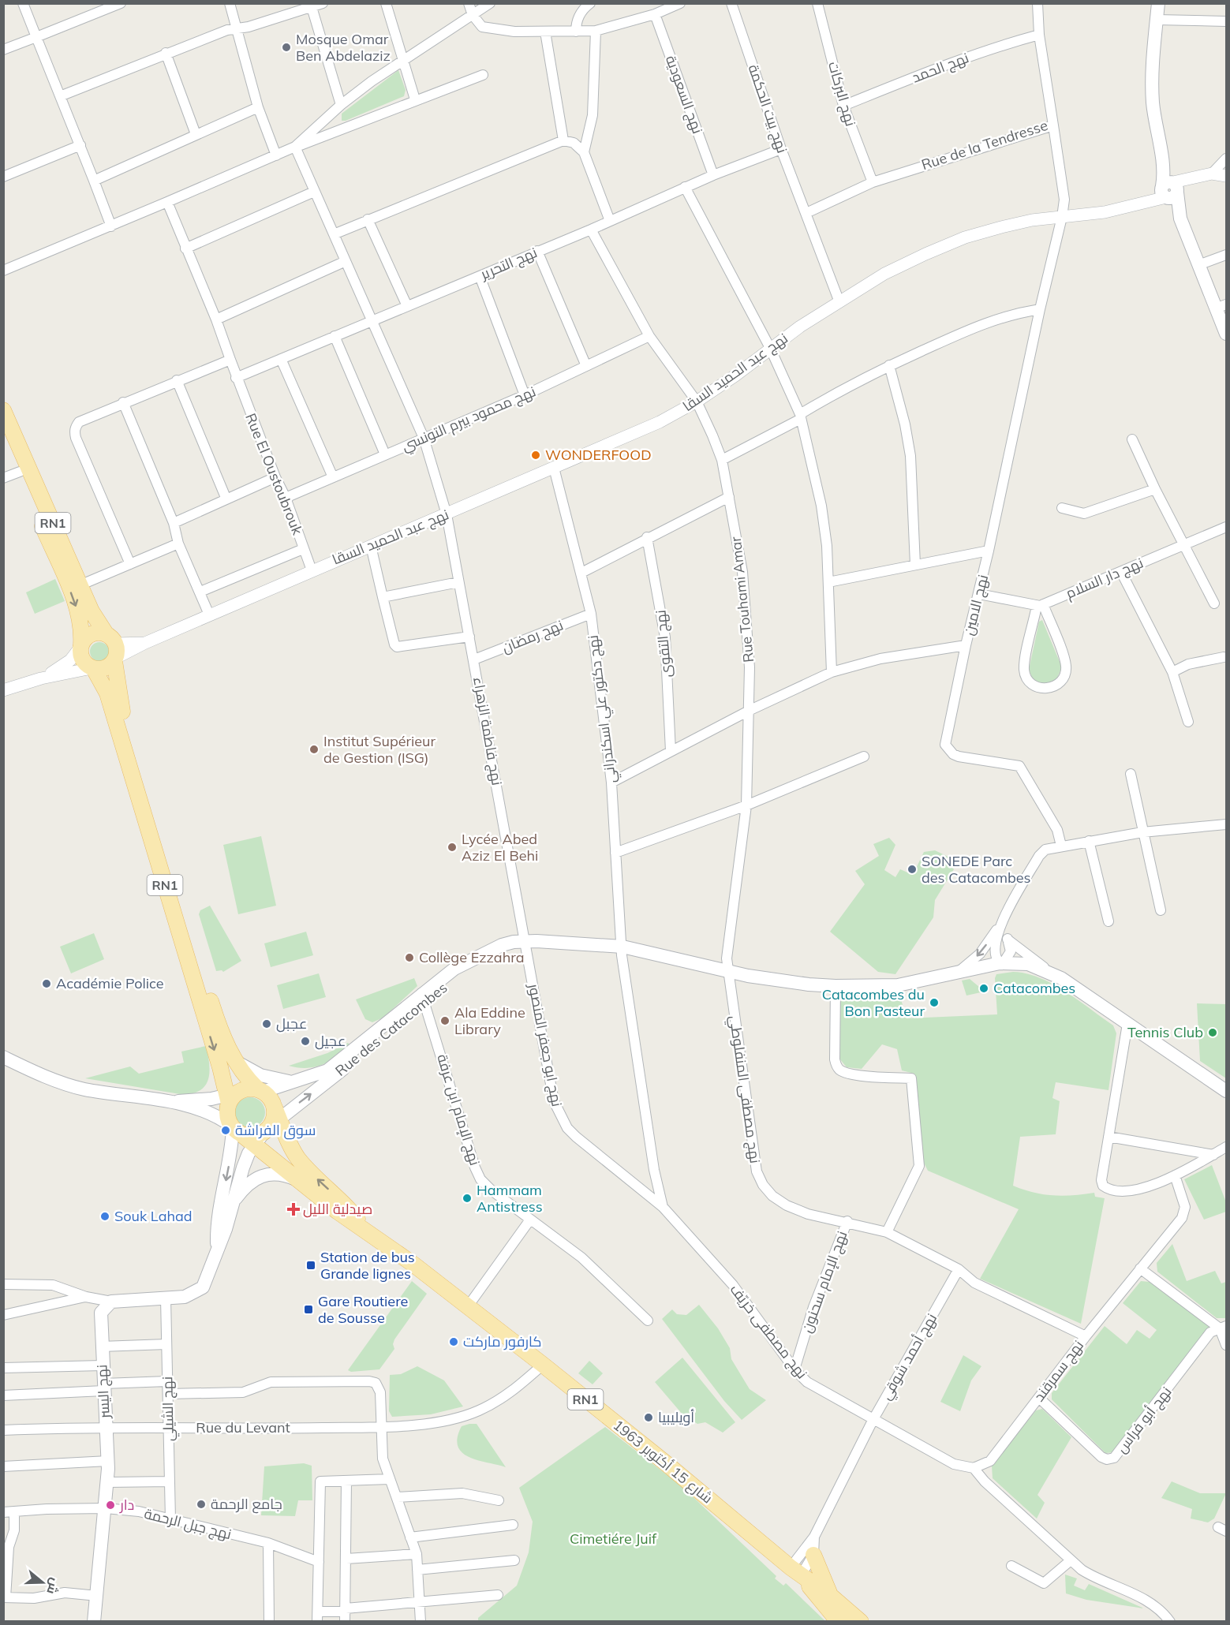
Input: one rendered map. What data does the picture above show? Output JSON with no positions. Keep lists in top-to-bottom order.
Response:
{
  "streets": {
    "main road": [
      "RN1",
      "Rue des Catacombes",
      "نهج اليسر",
      "شارع 15 أكتوبر 1963"
    ],
    "street": [
      "نهج الحمد",
      "نهج البركات",
      "نهج السعودية",
      "نهج بيت الحكمة",
      "Rue de la Tendresse",
      "نهج التحرير",
      "نهج عبد الحميد السقا",
      "نهج محمود بيرم التونسي",
      "Rue El Oustoubrouk",
      "نهج دار السلام",
      "Rue Touhami Amar",
      "نهج الامين",
      "نهج رمضان",
      "نهج التقوى",
      "نهج دكتور علي اسكندراني",
      "نهج فاطمة الزهراء",
      "نهج ابو جعفر المنصور",
      "نهج مصطفى المنفلوطي",
      "نهج الإمام ابن عرفة",
      "نهج الإمام سحنون",
      "نهج مصطفى خريّف",
      "نهج أحمد شوقي",
      "نهج سمرقند",
      "نهج الشيلي",
      "نهج أبو فراس",
      "Rue du Levant",
      "نهج جبل الرحمة"
    ]
  },
  "crossings": [
    ["نهج الحمد", "نهج البركات"],
    ["نهج الحمد", "Rue de la Tendresse"],
    ["نهج البركات", "Rue de la Tendresse"],
    ["نهج السعودية", "نهج التحرير"],
    ["نهج بيت الحكمة", "Rue de la Tendresse"],
    ["نهج بيت الحكمة", "نهج التحرير"],
    ["نهج بيت الحكمة", "نهج عبد الحميد السقا"],
    ["Rue de la Tendresse", "نهج الامين"],
    ["نهج التحرير", "Rue El Oustoubrouk"],
    ["نهج التحرير", "Rue Touhami Amar"],
    ["نهج التحرير", "نهج فاطمة الزهراء"],
    ["نهج عبد الحميد السقا", "Rue El Oustoubrouk"],
    ["نهج عبد الحميد السقا", "RN1"],
    ["نهج عبد الحميد السقا", "Rue Touhami Amar"],
    ["نهج عبد الحميد السقا", "نهج الامين"],
    ["نهج عبد الحميد السقا", "نهج دكتور علي اسكندراني"],
    ["نهج عبد الحميد السقا", "نهج فاطمة الزهراء"],
    ["نهج محمود بيرم التونسي", "Rue El Oustoubrouk"],
    ["نهج محمود بيرم التونسي", "Rue Touhami Amar"],
    ["نهج محمود بيرم التونسي", "نهج فاطمة الزهراء"],
    ["RN1", "Rue des Catacombes"],
    ["RN1", "شارع 15 أكتوبر 1963"],
    ["Rue Touhami Amar", "نهج الامين"],
    ["Rue Touhami Amar", "Rue des Catacombes"],
    ["Rue Touhami Amar", "نهج مصطفى المنفلوطي"],
    ["نهج الامين", "نهج التقوى"],
    ["نهج الامين", "نهج دكتور علي اسكندراني"],
    ["نهج رمضان", "نهج دكتور علي اسكندراني"],
    ["نهج رمضان", "نهج فاطمة الزهراء"],
    ["نهج دكتور علي اسكندراني", "Rue des Catacombes"],
    ["نهج دكتور علي اسكندراني", "نهج مصطفى خريّف"],
    ["نهج فاطمة الزهراء", "Rue des Catacombes"],
    ["نهج فاطمة الزهراء", "نهج ابو جعفر المنصور"],
    ["Rue des Catacombes", "نهج ابو جعفر المنصور"],
    ["Rue des Catacombes", "نهج مصطفى المنفلوطي"],
    ["Rue des Catacombes", "نهج الإمام ابن عرفة"],
    ["Rue des Catacombes", "نهج مصطفى خريّف"],
    ["Rue des Catacombes", "شارع 15 أكتوبر 1963"],
    ["نهج ابو جعفر المنصور", "نهج مصطفى خريّف"],
    ["نهج مصطفى المنفلوطي", "نهج الإمام سحنون"],
    ["نهج مصطفى المنفلوطي", "نهج أحمد شوقي"],
    ["نهج الإمام سحنون", "نهج مصطفى خريّف"],
    ["نهج مصطفى خريّف", "نهج أحمد شوقي"],
    ["نهج مصطفى خريّف", "نهج سمرقند"],
    ["نهج أحمد شوقي", "شارع 15 أكتوبر 1963"],
    ["نهج سمرقند", "نهج أبو فراس"],
    ["نهج اليسر", "Rue du Levant"],
    ["نهج اليسر", "نهج جبل الرحمة"],
    ["نهج الشيلي", "Rue du Levant"],
    ["نهج الشيلي", "نهج جبل الرحمة"],
    ["Rue du Levant", "شارع 15 أكتوبر 1963"]
  ],
  "parks": ["Cimetiére Juif"],
  "places": {
    "other": [
      "Mosque Omar Ben Abdelaziz",
      "WONDERFOOD",
      "Institut Supérieur de Gestion (ISG)",
      "Lycée Abed Aziz El Behi",
      "SONEDE Parc des Catacombes",
      "Collège Ezzahra",
      "Académie Police",
      "Catacombes",
      "Catacombes du Bon Pasteur",
      "Ala Eddine Library",
      "عجبل",
      "Tennis Club",
      "عجيل",
      "سوق الفراشة",
      "Hammam Antistress",
      "Souk Lahad",
      "كارفور ماركت",
      "أويليبيا",
      "جامع الرحمة",
      "دار"
    ],
    "health": ["صيدلية الليل"],
    "transit": ["Station de bus Grande lignes", "Gare Routiere de Sousse"]
  },
  "north": "right"
}
